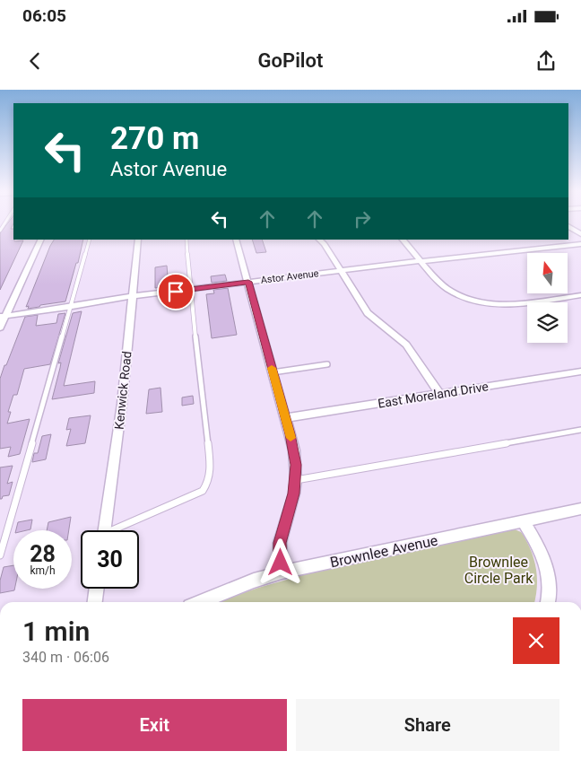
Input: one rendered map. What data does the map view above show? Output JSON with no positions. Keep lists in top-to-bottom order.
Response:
{
  "streets": {
    "street": [
      "Astor Avenue",
      "Kenwick Road",
      "East Moreland Drive",
      "Brownlee Avenue"
    ]
  },
  "crossings": [
    ["Astor Avenue", "Kenwick Road"]
  ],
  "parks": ["Brownlee Circle Park"],
  "north": "top",
  "page": {
    "status": "06:05",
    "header": "GoPilot",
    "turn": ["270 m", "Astor Avenue"],
    "speed": "28 km/h",
    "limit": "30",
    "heading": ["1 min", "340 m · 06:06"],
    "buttons": ["Exit", "Share"]
  }
}
